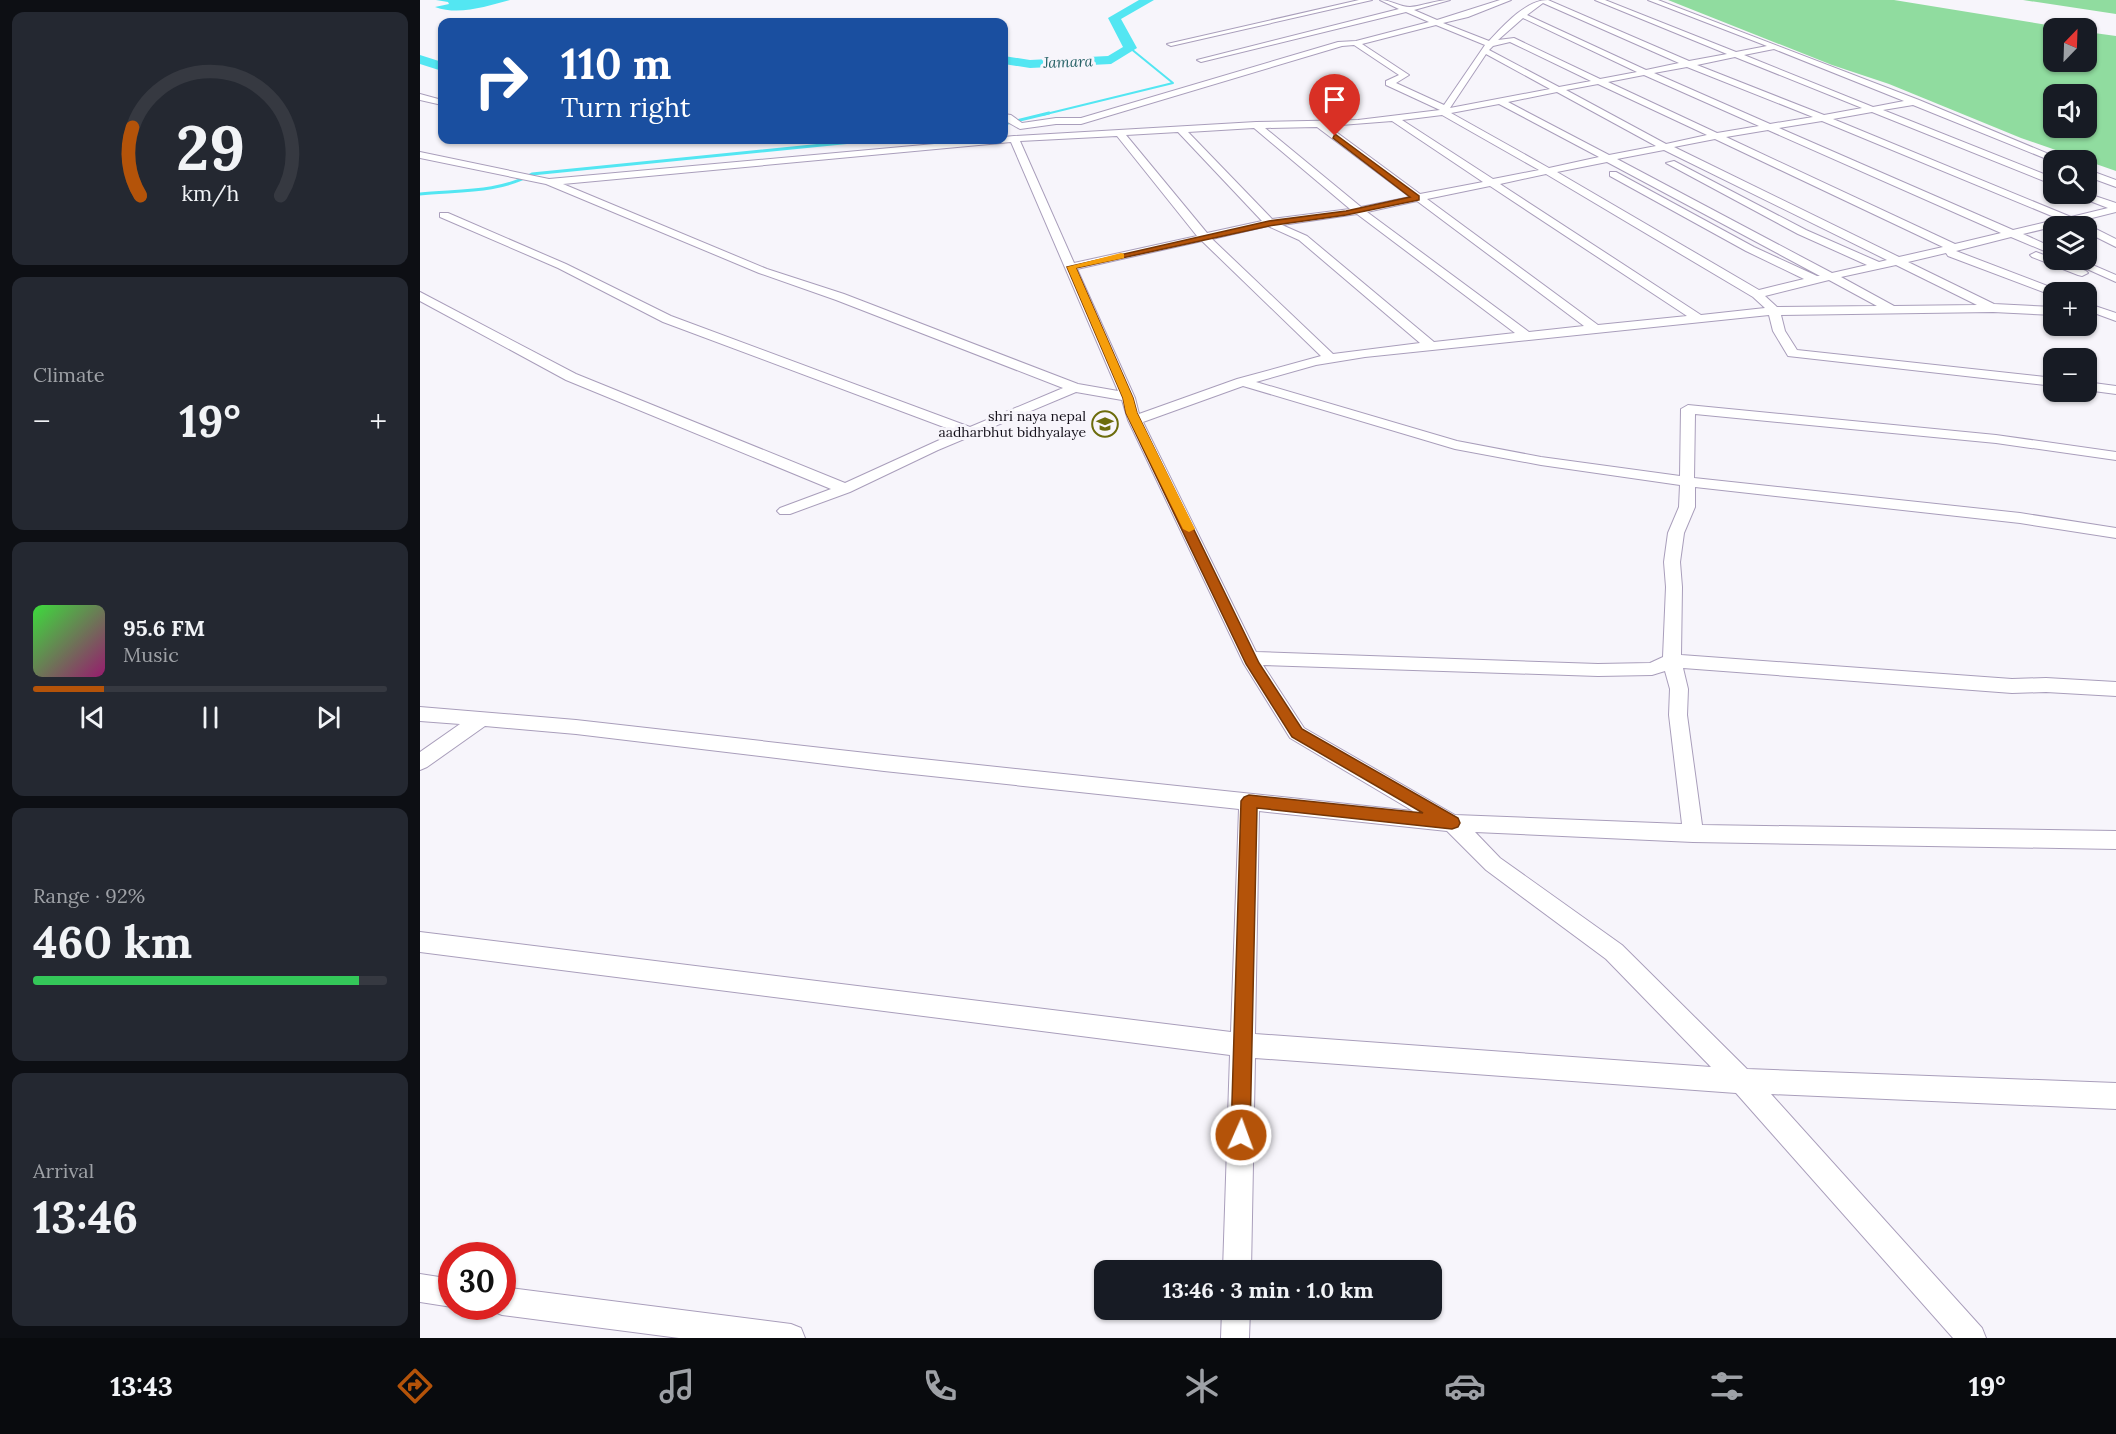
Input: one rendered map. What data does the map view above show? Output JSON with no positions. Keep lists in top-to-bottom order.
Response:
{
  "water": ["Jamara"],
  "places": {
    "school or university": ["shri naya nepal aadharbhut bidhyalaye"]
  },
  "north": "top right",
  "page": {
    "map_buttons": ["+", "−"],
    "turn": ["110 m", "Turn right"],
    "tile": [
      "Climate",
      ["Range · 92%", "460 km"],
      ["Arrival", "13:46"]
    ],
    "heat": ["−", "19°", "+"],
    "song": ["95.6 FM", "Music"],
    "limit": "30",
    "trip": "13:46 · 3 min · 1.0 km",
    "tabs": ["13:43", "19°"],
    "gauge": ["29", "km/h"]
  }
}
